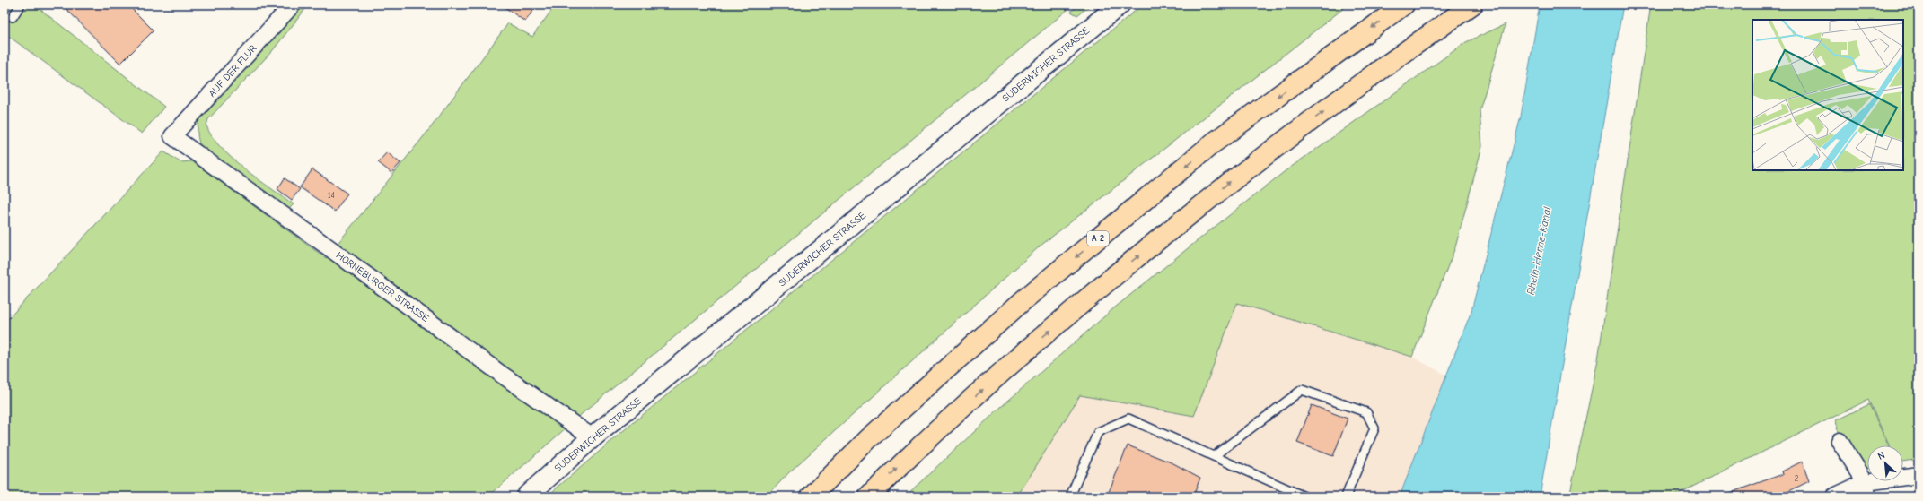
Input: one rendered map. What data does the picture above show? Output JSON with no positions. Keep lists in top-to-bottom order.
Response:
{
  "streets": {
    "highway": ["A 2"],
    "main road": ["SUDERWICHER STRASSE"],
    "street": ["AUF DER FLUR", "HORNEBURGER STRASSE"]
  },
  "crossings": [
    ["SUDERWICHER STRASSE", "HORNEBURGER STRASSE"],
    ["AUF DER FLUR", "HORNEBURGER STRASSE"]
  ],
  "water": ["Rhein-Herne-Kanal"],
  "house_numbers": ["14", "2"],
  "north": "top left"
}
